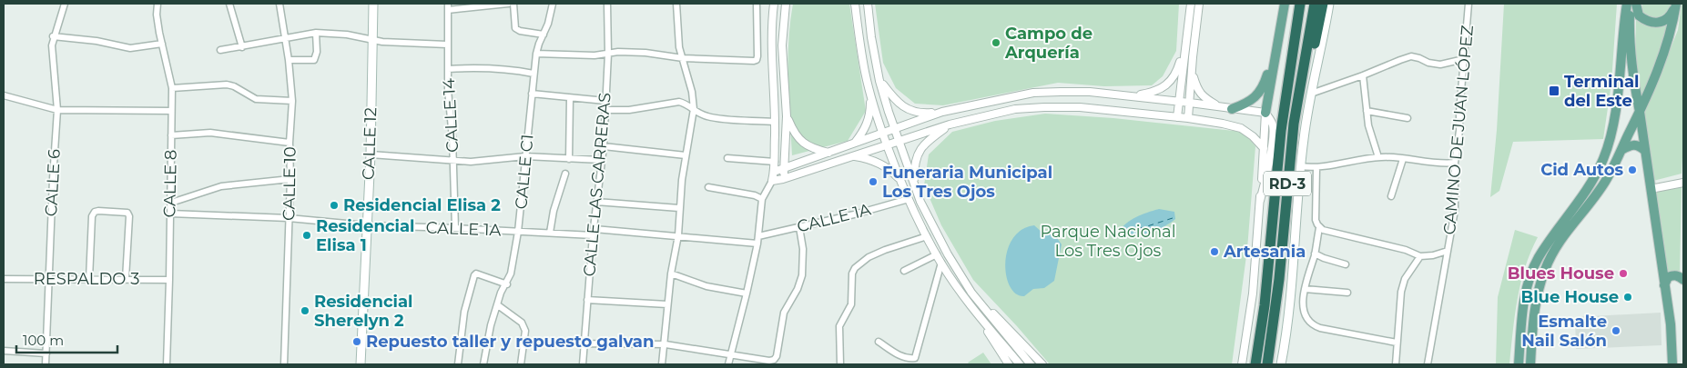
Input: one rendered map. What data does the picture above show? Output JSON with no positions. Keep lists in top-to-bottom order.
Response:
{
  "streets": {
    "highway": ["RD-3"],
    "main road": ["CALLE 12"],
    "street": [
      "CALLE 14",
      "CAMINO DE JUAN LÓPEZ",
      "CALLE C1",
      "CALLE 6",
      "CALLE 8",
      "CALLE 10",
      "CALLE LAS CARRERAS",
      "CALLE 1A",
      "RESPALDO 3"
    ]
  },
  "crossings": [
    ["CALLE 14", "CALLE 1A"],
    ["CALLE 12", "CALLE 1A"],
    ["CALLE C1", "CALLE 1A"],
    ["CALLE 6", "RESPALDO 3"],
    ["CALLE 8", "CALLE 1A"],
    ["CALLE 8", "RESPALDO 3"],
    ["CALLE 10", "CALLE 1A"],
    ["CALLE LAS CARRERAS", "CALLE 1A"]
  ],
  "parks": ["Parque Nacional Los Tres Ojos"],
  "places": {
    "other": [
      "Campo de Arquería",
      "Cid Autos",
      "Funeraria Municipal Los Tres Ojos",
      "Residencial Elisa 2",
      "Residencial Elisa 1",
      "Artesania",
      "Blues House",
      "Blue House",
      "Residencial Sherelyn 2",
      "Esmalte Nail Salón",
      "Repuesto taller y repuesto galvan"
    ],
    "transit": ["Terminal del Este"]
  },
  "scale_bar": "100 m"
}
